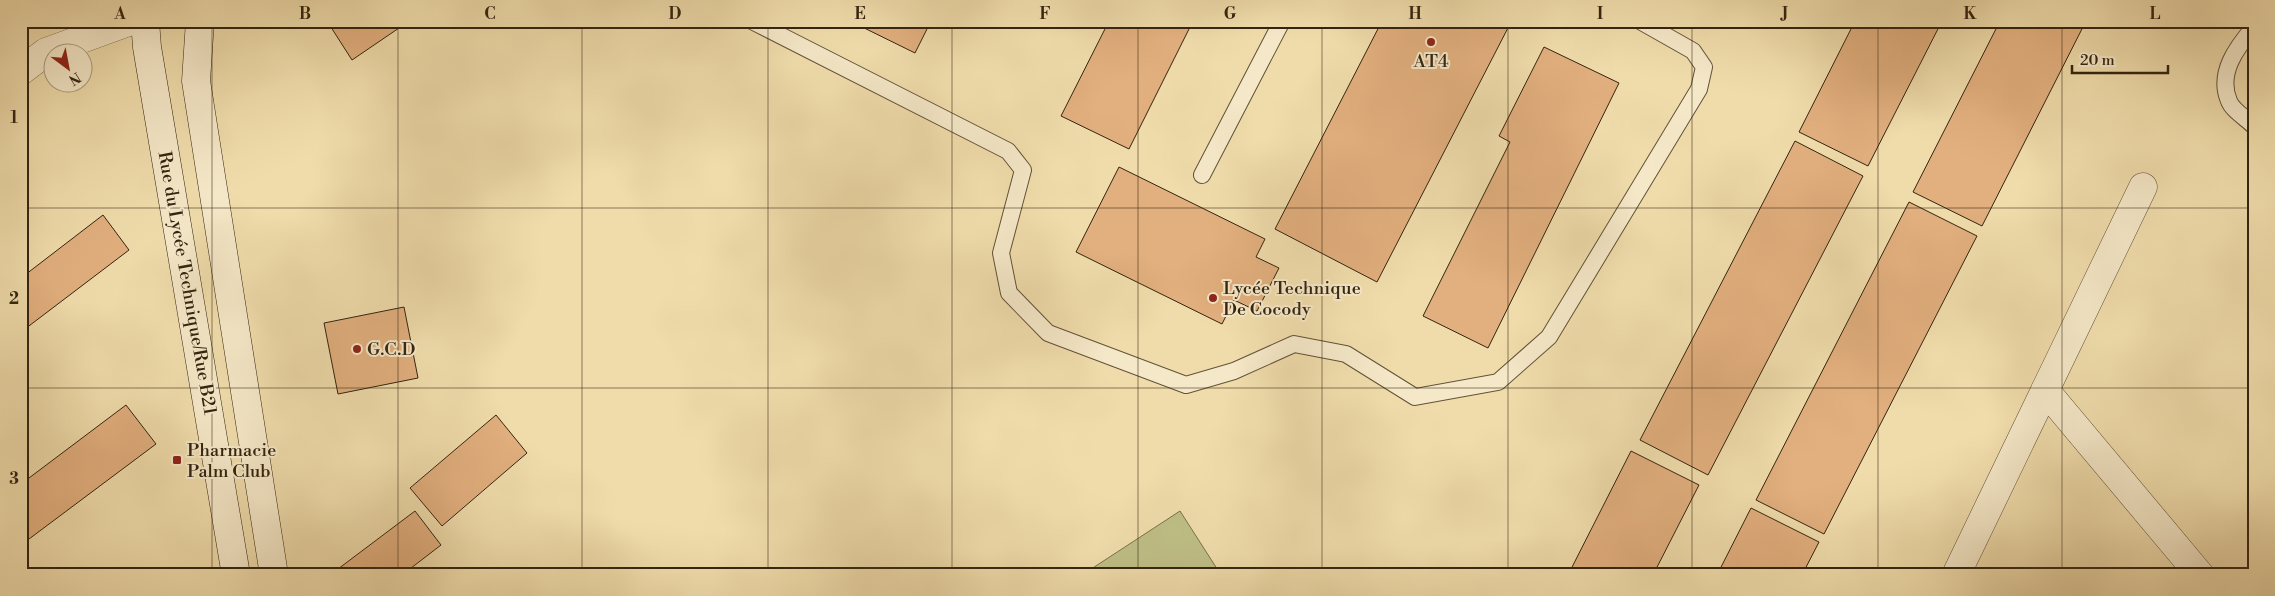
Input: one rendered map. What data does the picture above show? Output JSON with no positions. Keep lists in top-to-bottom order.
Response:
{
  "streets": {
    "street": ["Rue du Lycée Technique/Rue B21"]
  },
  "places": {
    "other": ["AT4", "Lycée Technique De Cocody", "G.C.D"],
    "transit": ["Pharmacie Palm Club"]
  },
  "scale_bar": "20 m",
  "north": "bottom right",
  "grid": {
    "columns": [
      "A",
      "B",
      "C",
      "D",
      "E",
      "F",
      "G",
      "H",
      "I",
      "J",
      "K",
      "L"
    ],
    "rows": ["1", "2", "3"]
  }
}
